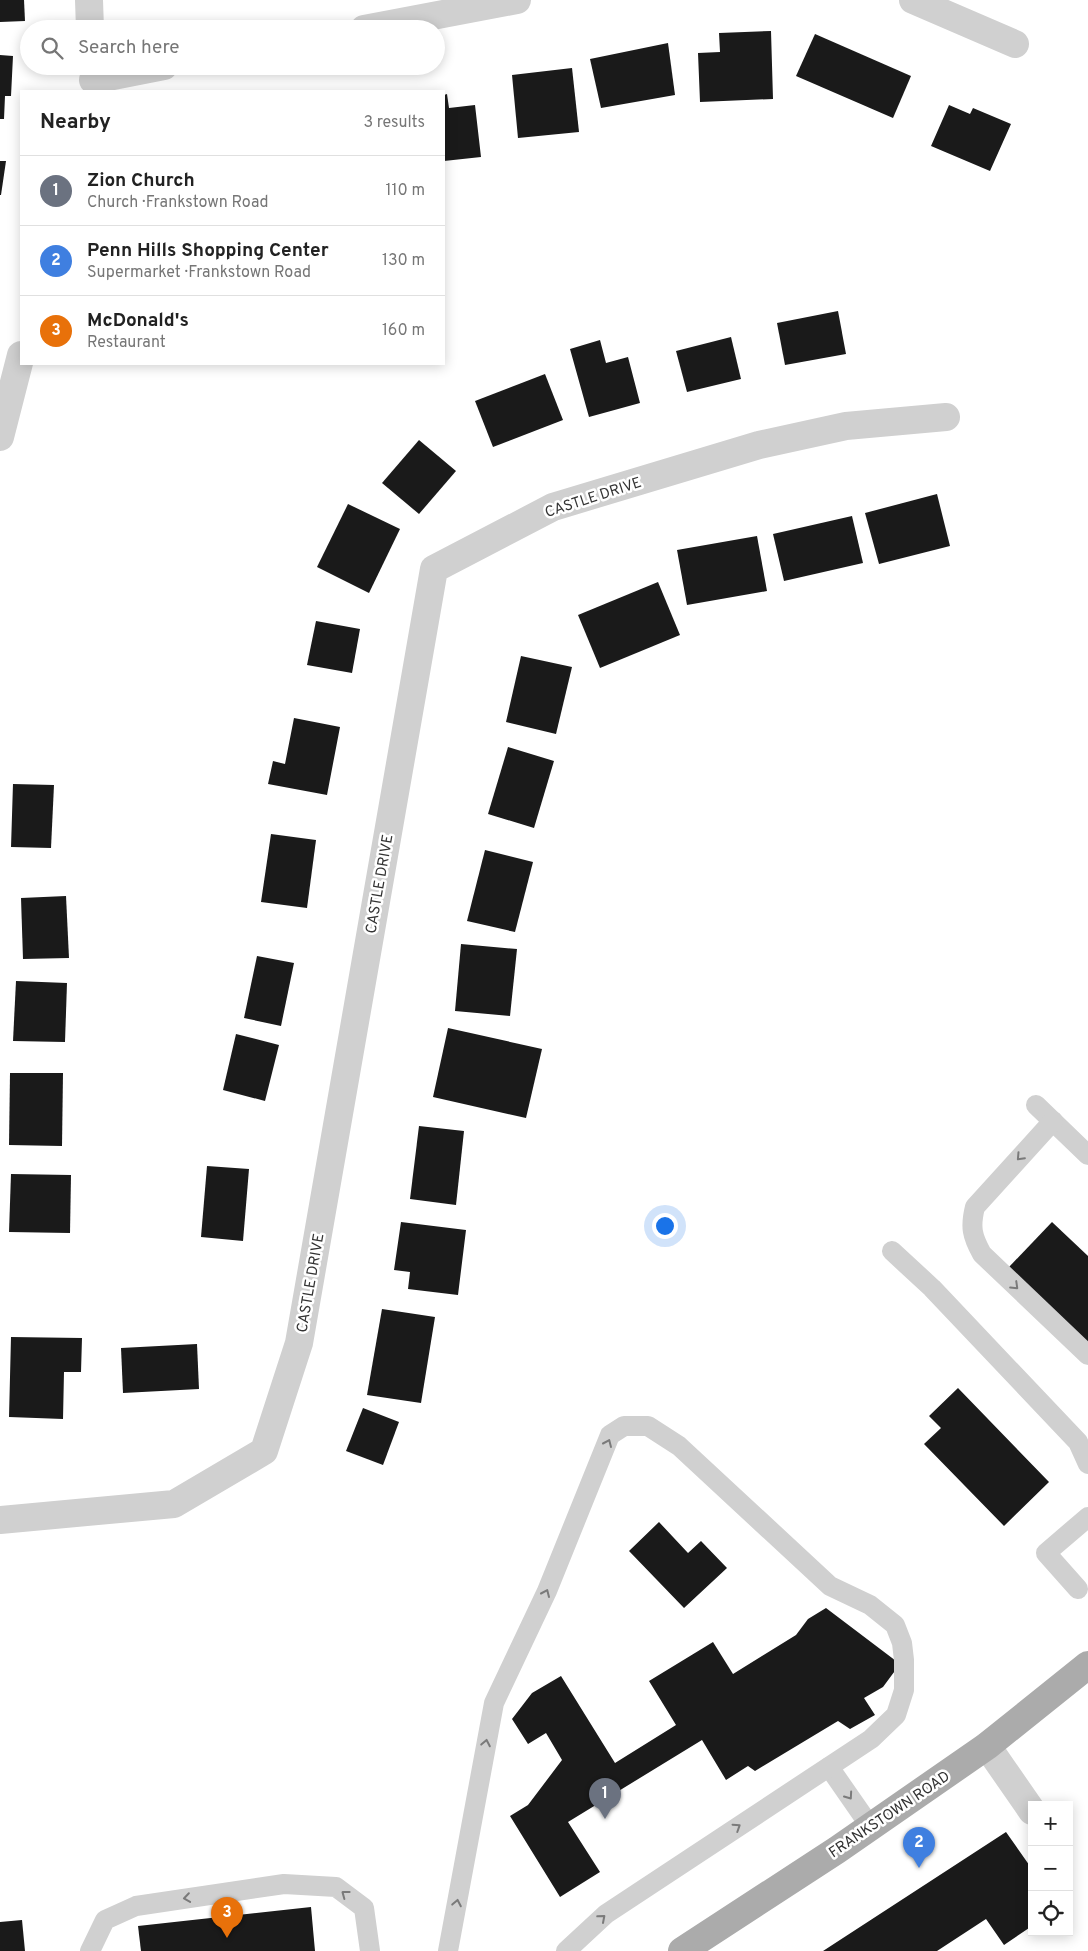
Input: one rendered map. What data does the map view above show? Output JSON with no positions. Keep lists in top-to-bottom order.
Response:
{
  "streets": {
    "main road": ["FRANKSTOWN ROAD"],
    "street": ["CASTLE DRIVE"]
  },
  "page": {
    "search": "Search here",
    "heading": ["Nearby", "3 results"],
    "list": [
      {
        "mark": "1",
        "name": "Zion Church",
        "note": "Church · Frankstown Road",
        "value": "110 m"
      },
      {
        "mark": "2",
        "name": "Penn Hills Shopping Center",
        "note": "Supermarket · Frankstown Road",
        "value": "130 m"
      },
      {
        "mark": "3",
        "name": "McDonald's",
        "note": "Restaurant",
        "value": "160 m"
      }
    ],
    "pins": ["1", "2", "3"],
    "map_buttons": ["+", "−"]
  }
}
